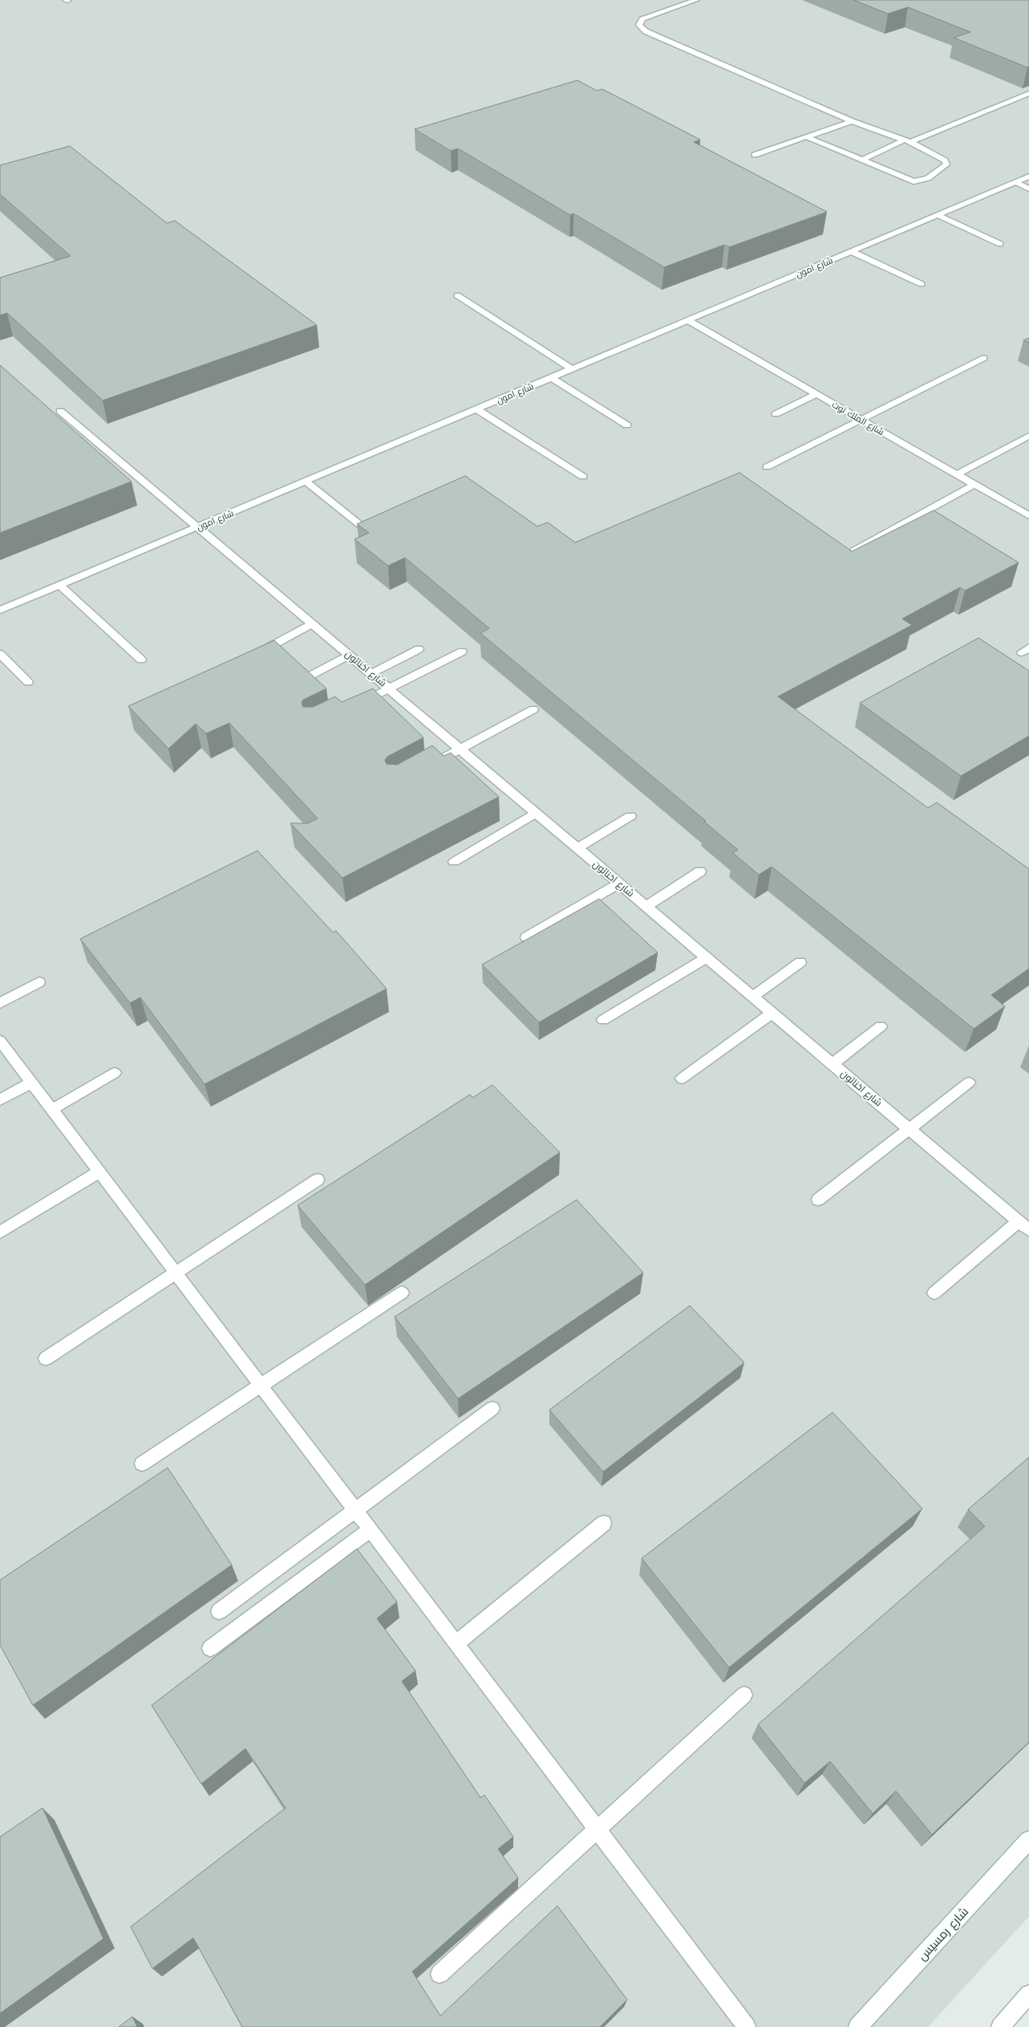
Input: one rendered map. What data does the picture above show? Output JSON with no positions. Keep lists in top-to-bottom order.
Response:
{
  "streets": {
    "street": [
      "شارع امون",
      "شارع الملك توت",
      "شارع اخناتون",
      "شارع رمسيس"
    ]
  },
  "crossings": [
    ["شارع امون", "شارع الملك توت"],
    ["شارع امون", "شارع اخناتون"]
  ]
}
